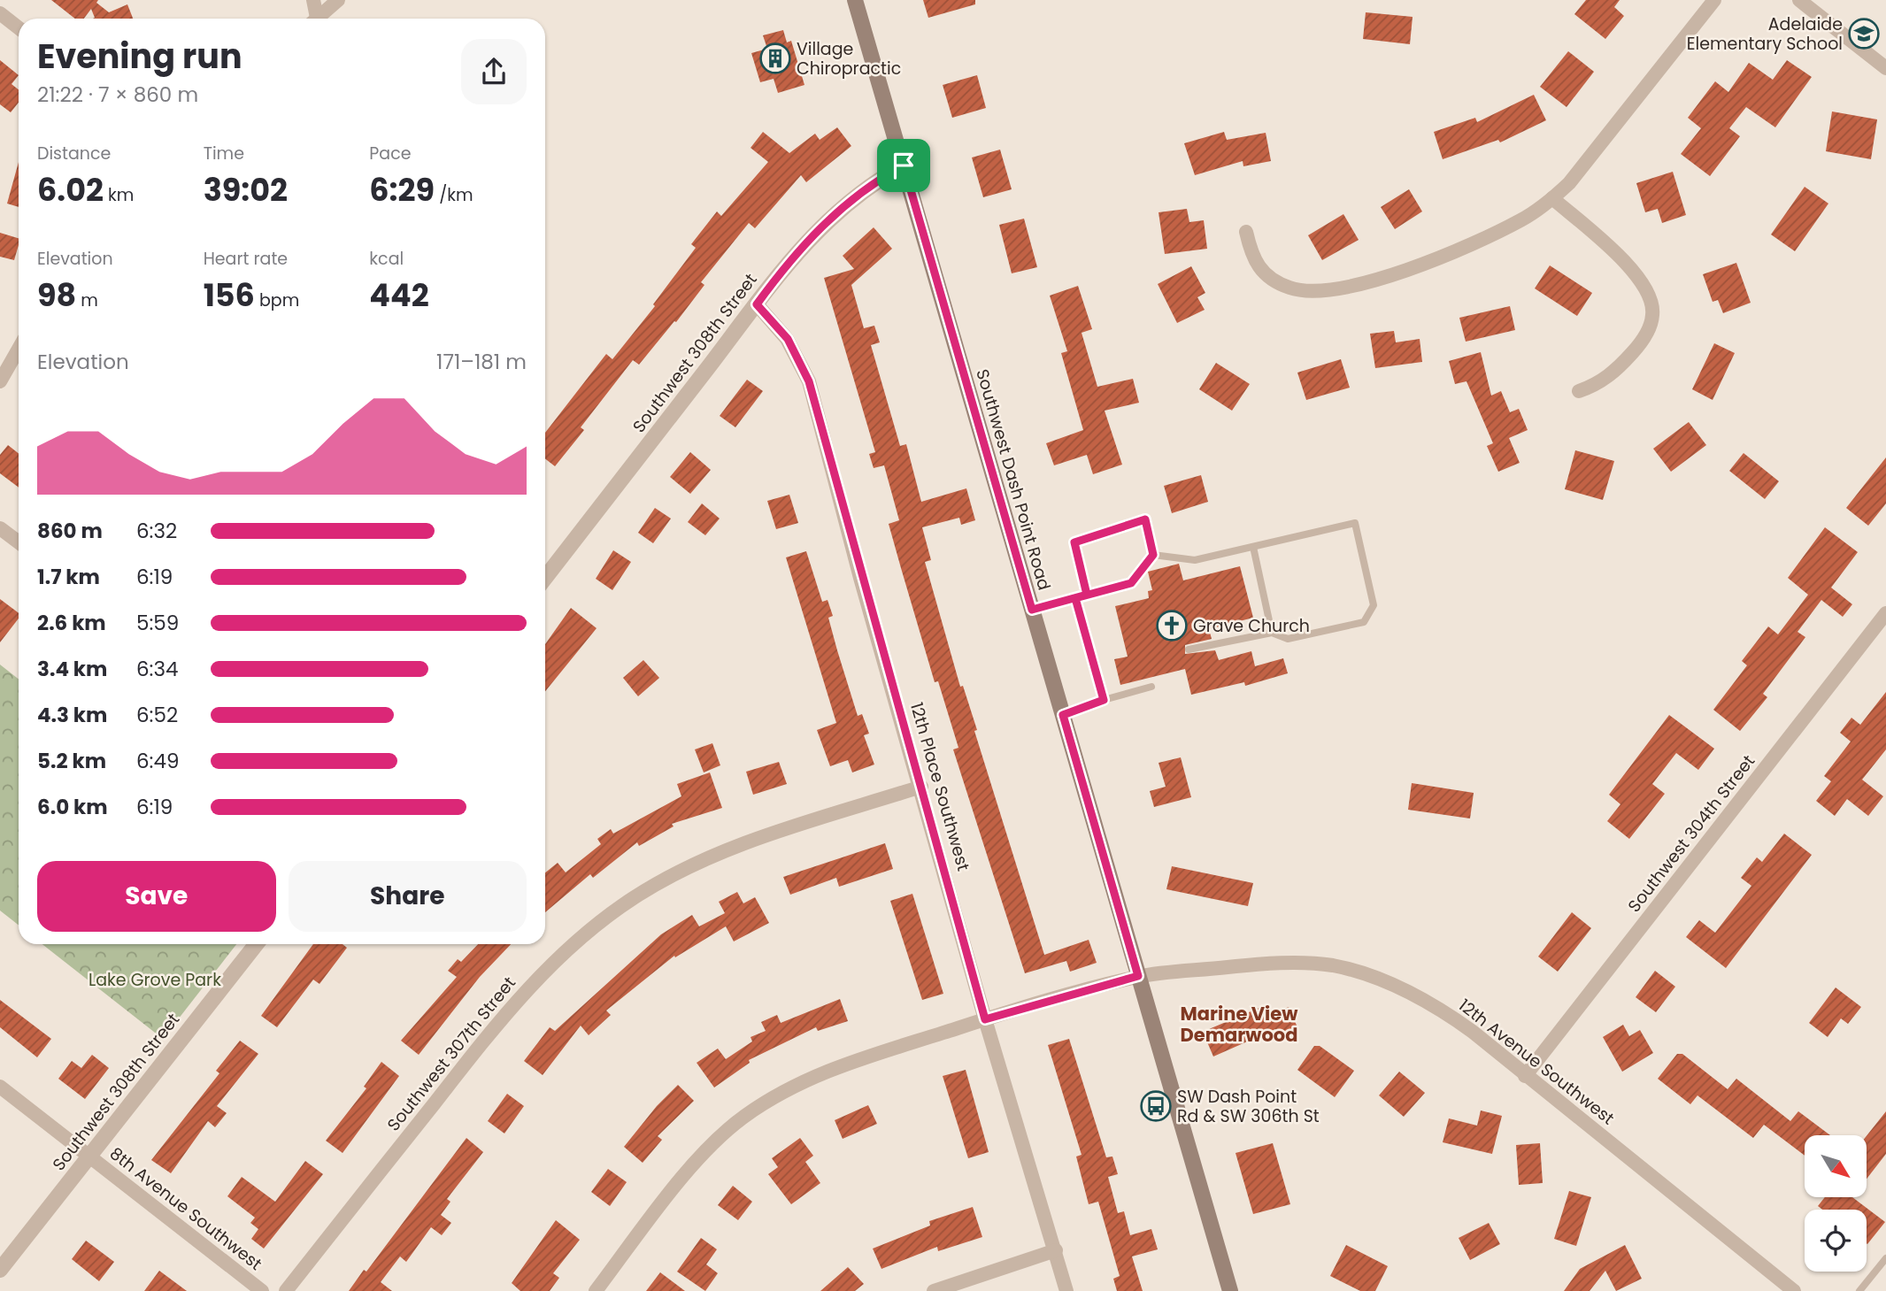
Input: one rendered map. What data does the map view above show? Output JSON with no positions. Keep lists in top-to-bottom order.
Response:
{
  "streets": {
    "main road": ["Southwest Dash Point Road"],
    "street": [
      "Southwest 308th Street",
      "12th Place Southwest",
      "Southwest 304th Street",
      "Southwest 307th Street",
      "12th Avenue Southwest",
      "8th Avenue Southwest"
    ]
  },
  "crossings": [
    ["Southwest 308th Street", "Southwest Dash Point Road"],
    ["Southwest 308th Street", "12th Place Southwest"],
    ["Southwest 308th Street", "8th Avenue Southwest"],
    ["Southwest Dash Point Road", "12th Avenue Southwest"],
    ["12th Place Southwest", "Southwest 307th Street"],
    ["12th Place Southwest", "12th Avenue Southwest"],
    ["Southwest 304th Street", "12th Avenue Southwest"]
  ],
  "districts": ["Marine View Demarwood"],
  "parks": ["Lake Grove Park"],
  "places": {
    "school or university": ["Adelaide Elementary School"],
    "building": ["Village Chiropractic"],
    "church": ["Grave Church"],
    "bus stop": ["SW Dash Point Rd & SW 306th St"]
  },
  "north": "bottom right",
  "page": {
    "heading": ["Evening run", "21:22 · 7 × 860 m"],
    "stats": [
      ["Distance", "6.02 km"],
      ["Time", "39:02"],
      ["Pace", "6:29 /km"],
      ["Elevation", "98 m"],
      ["Heart rate", "156 bpm"],
      ["kcal", "442"]
    ],
    "chart": ["Elevation", "171–181 m"],
    "list": [
      {
        "name": "860 m",
        "note": "6:32"
      },
      {
        "name": "1.7 km",
        "note": "6:19"
      },
      {
        "name": "2.6 km",
        "note": "5:59"
      },
      {
        "name": "3.4 km",
        "note": "6:34"
      },
      {
        "name": "4.3 km",
        "note": "6:52"
      },
      {
        "name": "5.2 km",
        "note": "6:49"
      },
      {
        "name": "6.0 km",
        "note": "6:19"
      }
    ],
    "buttons": ["Save", "Share"]
  }
}
